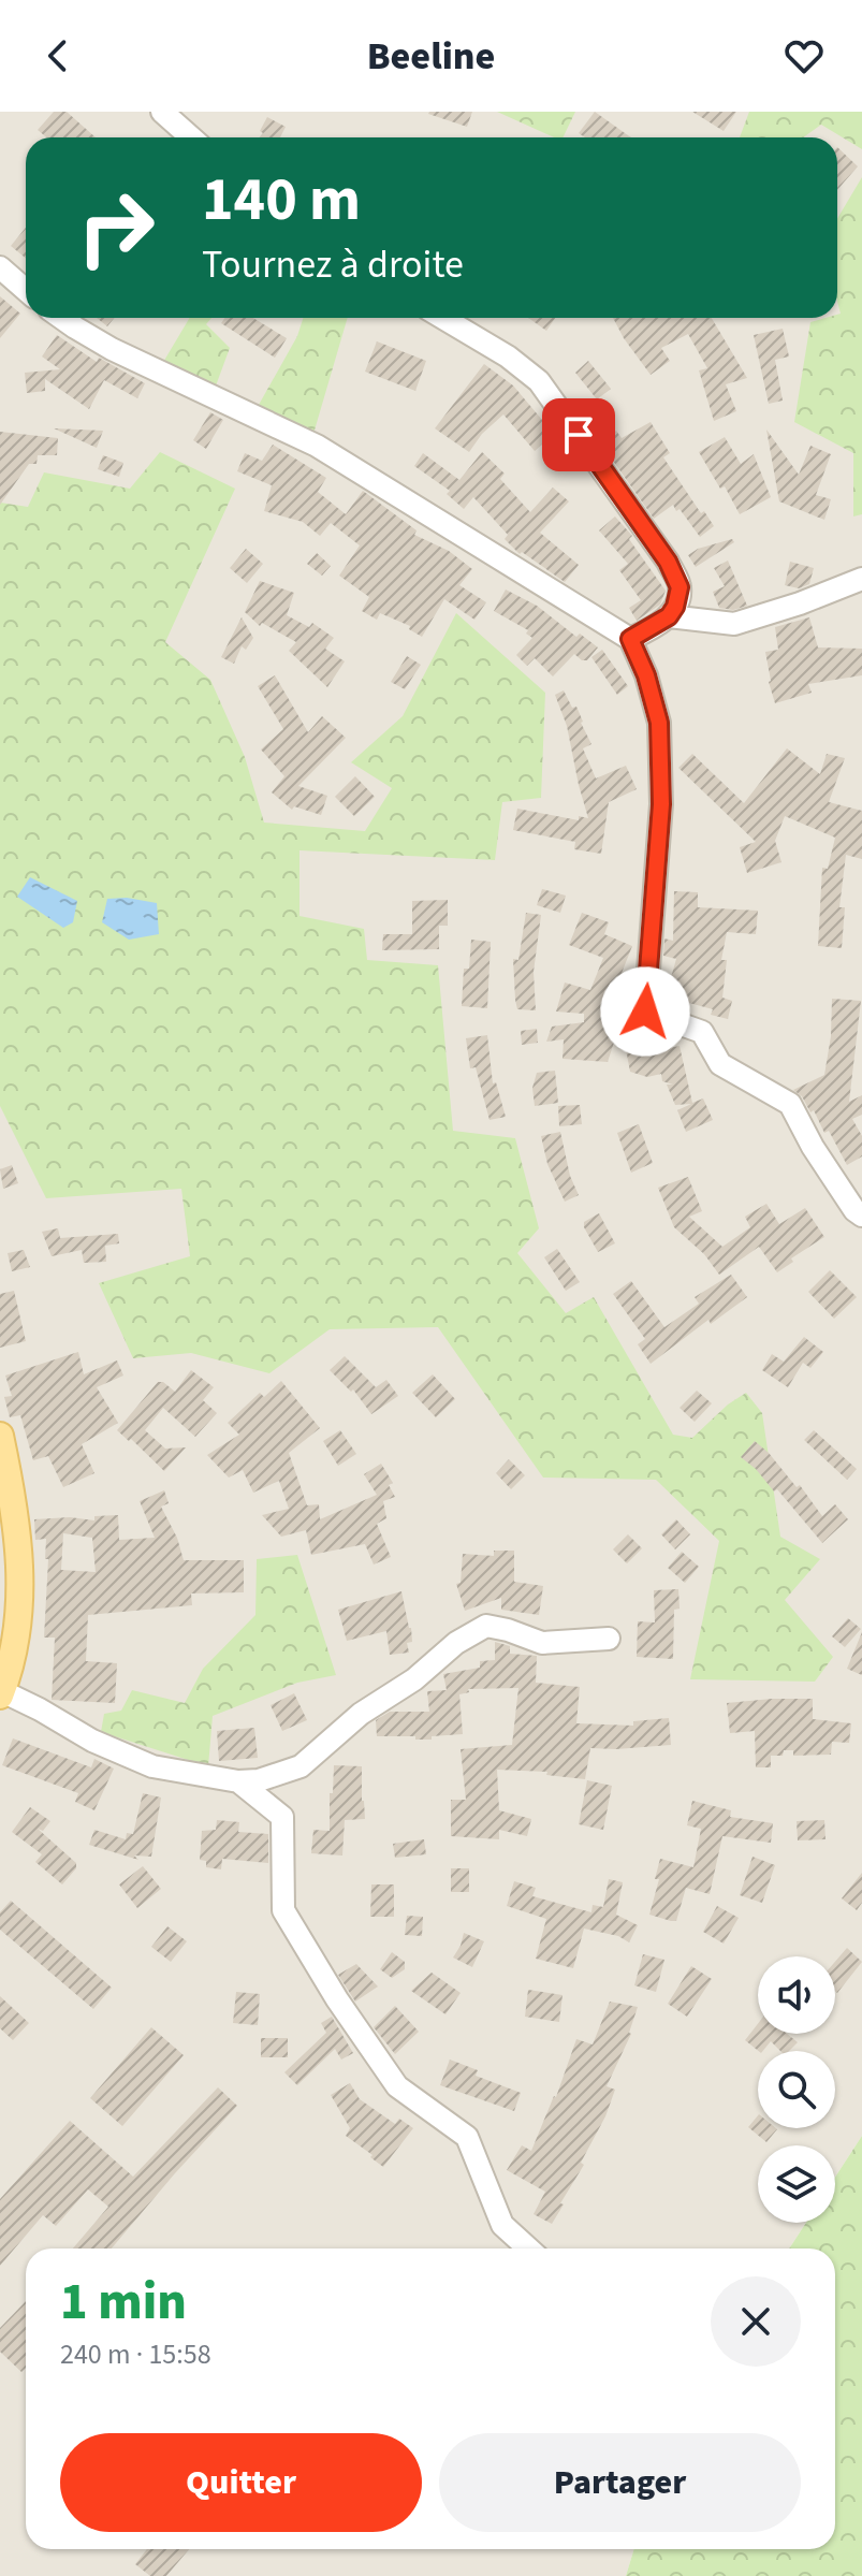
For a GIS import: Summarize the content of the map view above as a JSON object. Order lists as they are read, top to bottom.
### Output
{
  "page": {
    "header": "Beeline",
    "turn": ["140 m", "Tournez à droite"],
    "heading": ["1 min", "240 m · 15:58"],
    "buttons": ["Quitter", "Partager"]
  }
}
